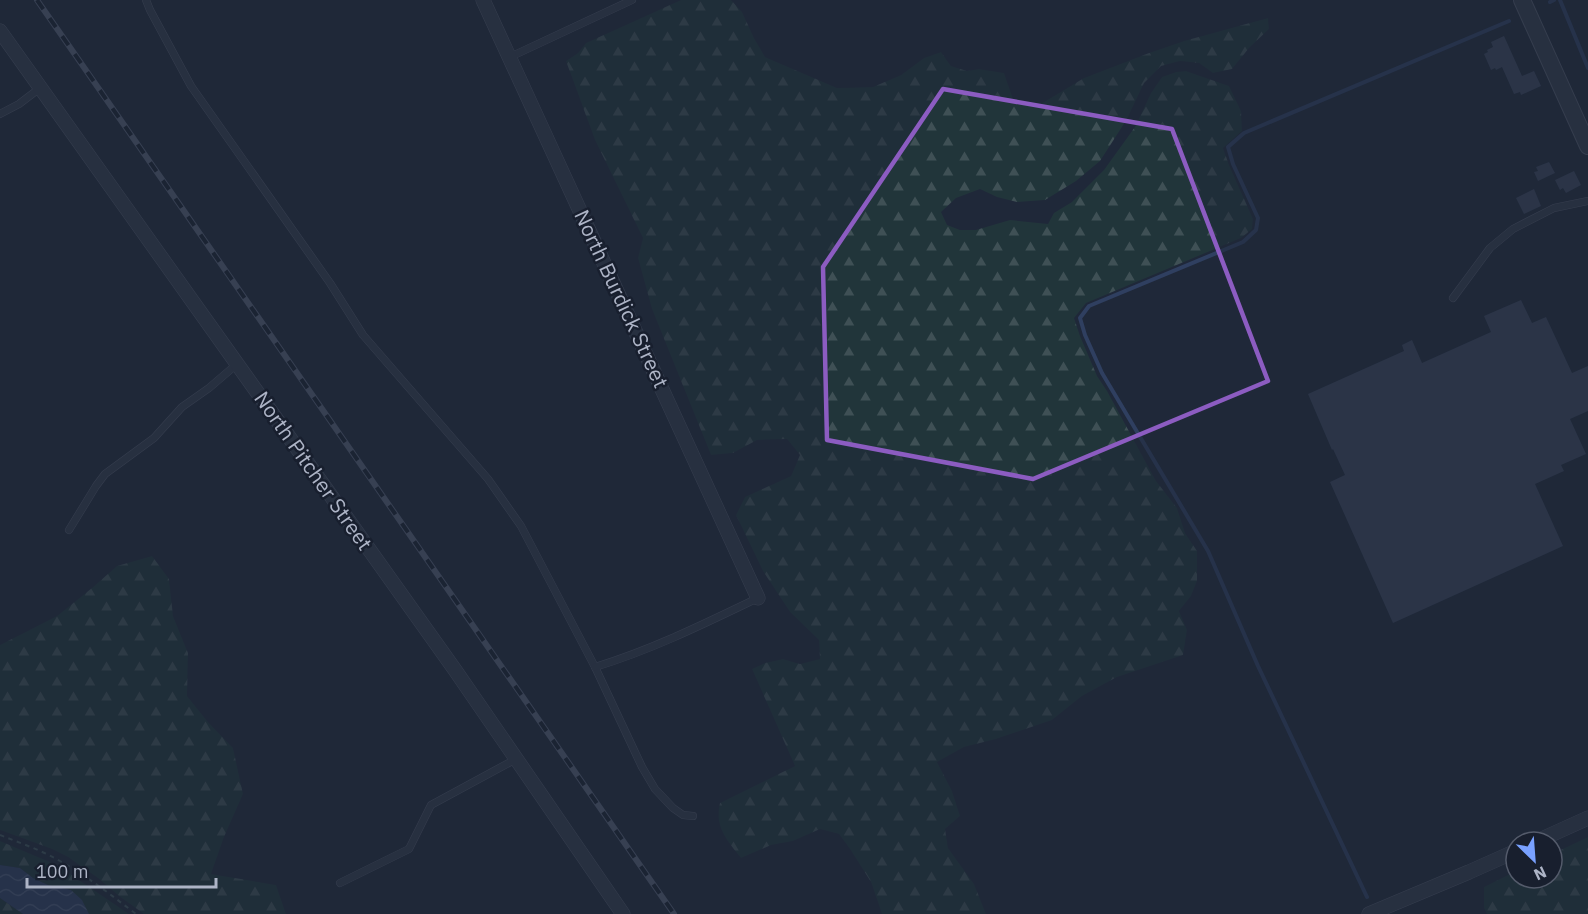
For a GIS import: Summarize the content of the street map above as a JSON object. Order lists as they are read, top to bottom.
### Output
{
  "streets": {
    "street": ["North Burdick Street", "North Pitcher Street"]
  },
  "scale_bar": "100 m",
  "north": "bottom right"
}
